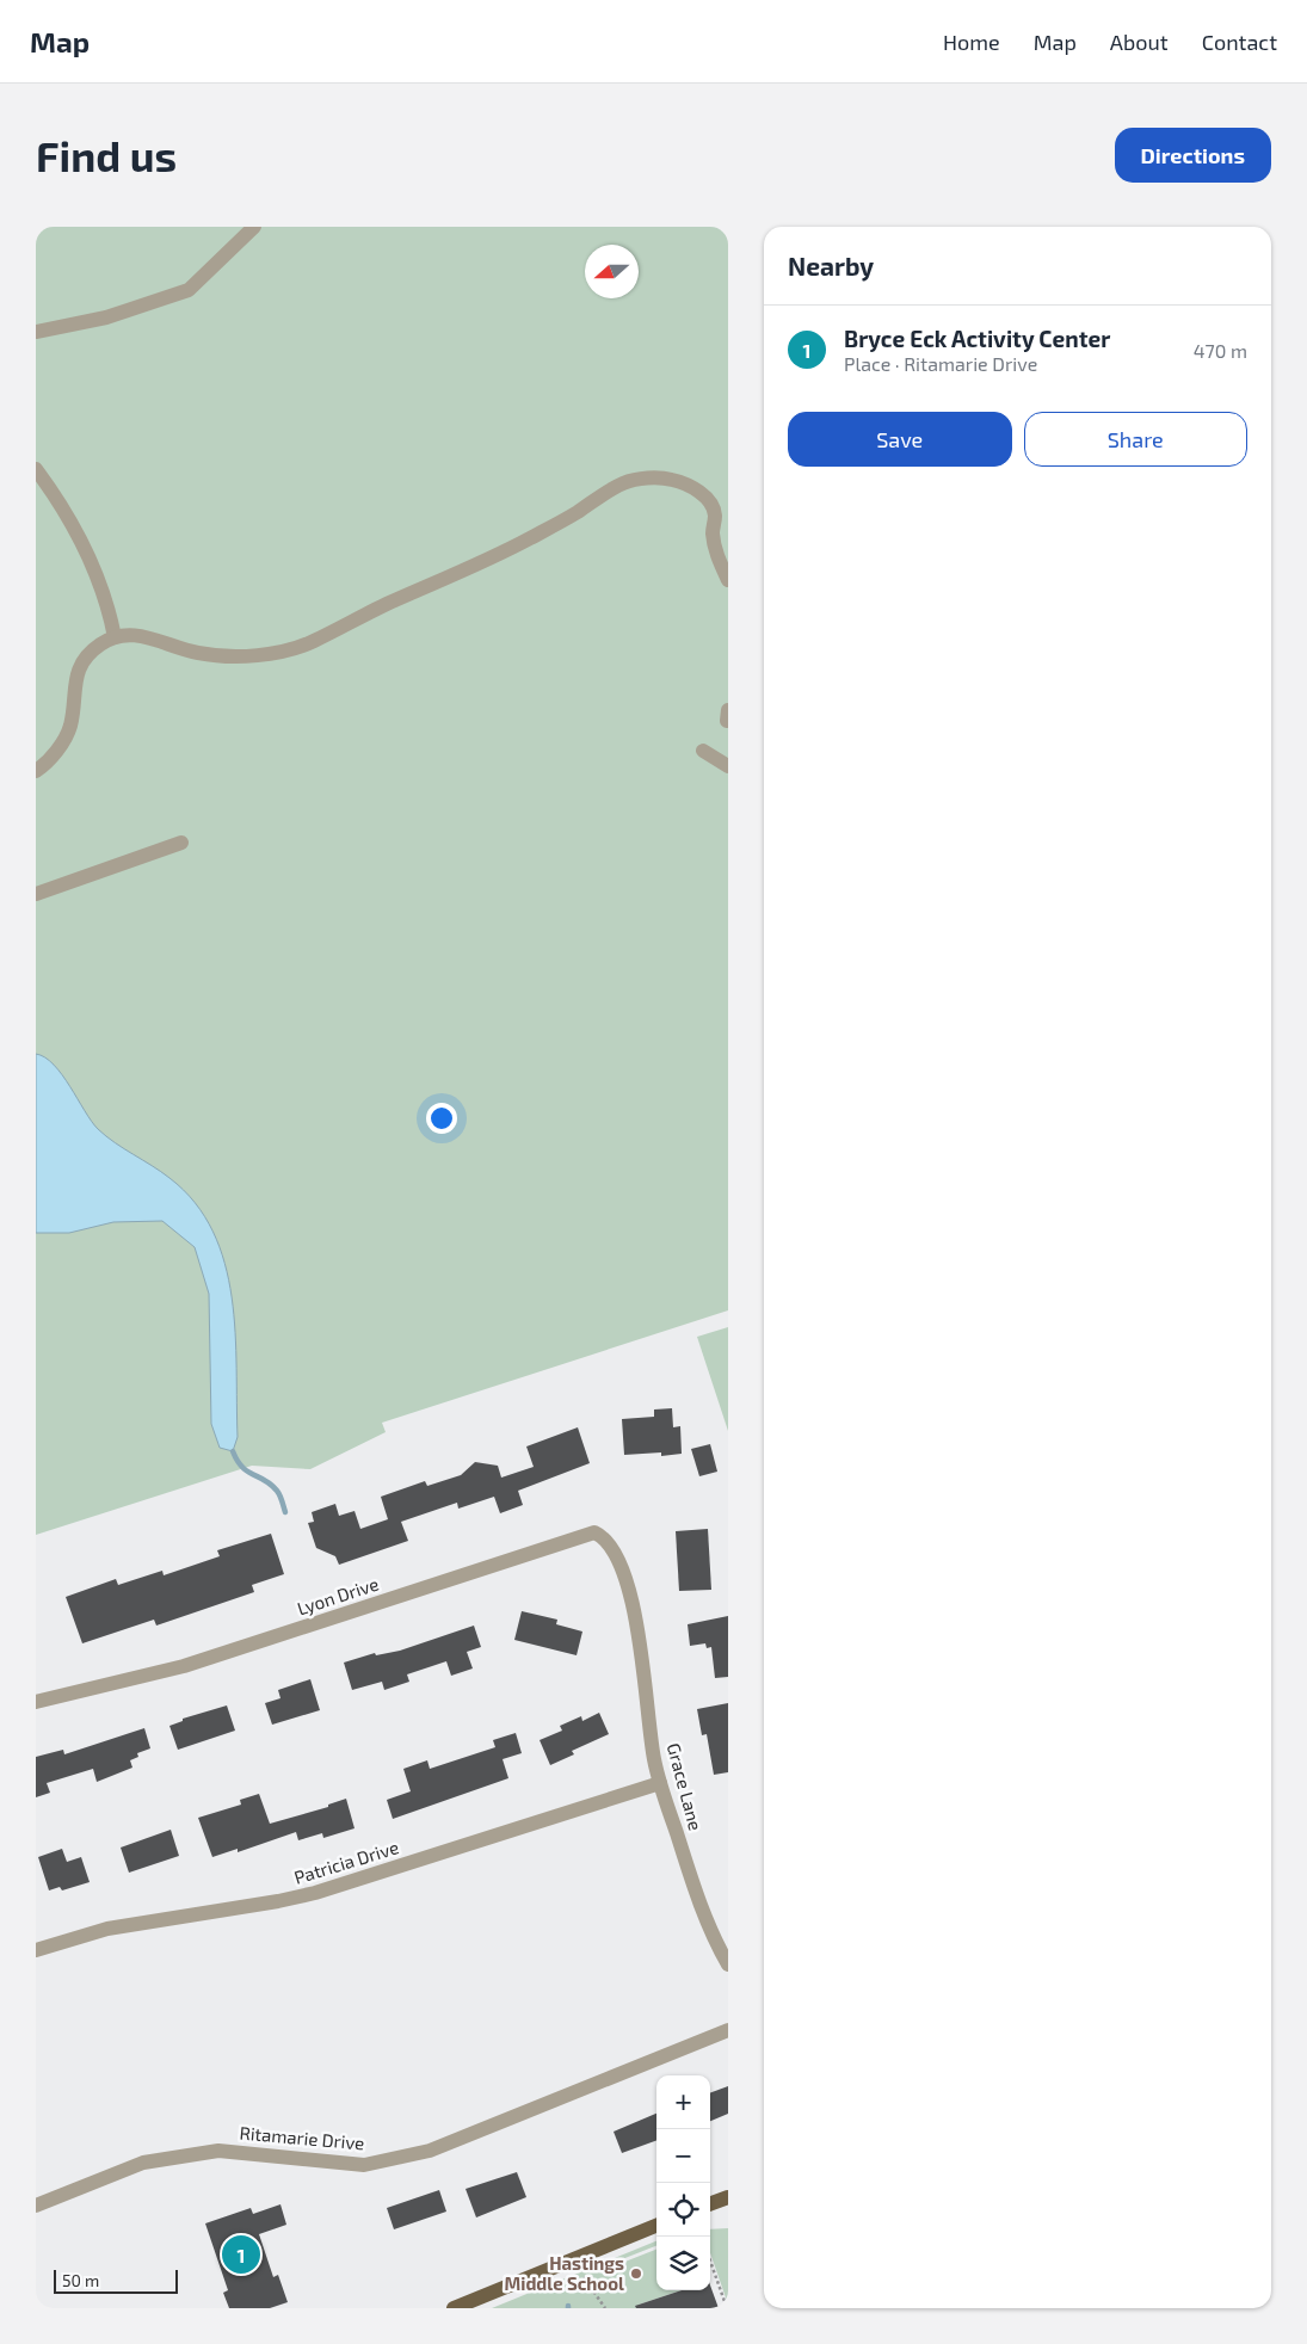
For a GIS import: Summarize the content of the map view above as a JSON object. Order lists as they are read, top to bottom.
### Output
{
  "streets": {
    "street": [
      "Lyon Drive",
      "Grace Lane",
      "Patricia Drive",
      "Ritamarie Drive"
    ]
  },
  "crossings": [
    ["Lyon Drive", "Grace Lane"],
    ["Grace Lane", "Patricia Drive"]
  ],
  "places": ["Hastings Middle School"],
  "scale_bar": "50 m",
  "north": "left",
  "page": {
    "header": "Map",
    "nav": [
      "Home",
      "Map",
      "About",
      "Contact"
    ],
    "buttons": [
      "Directions",
      ["Save", "Share"]
    ],
    "title": "Find us",
    "heading": "Nearby",
    "list": [
      {
        "mark": "1",
        "name": "Bryce Eck Activity Center",
        "note": "Place · Ritamarie Drive",
        "value": "470 m"
      }
    ],
    "map_buttons": ["+", "−"],
    "pins": "1",
    "scale": "50 m"
  }
}
